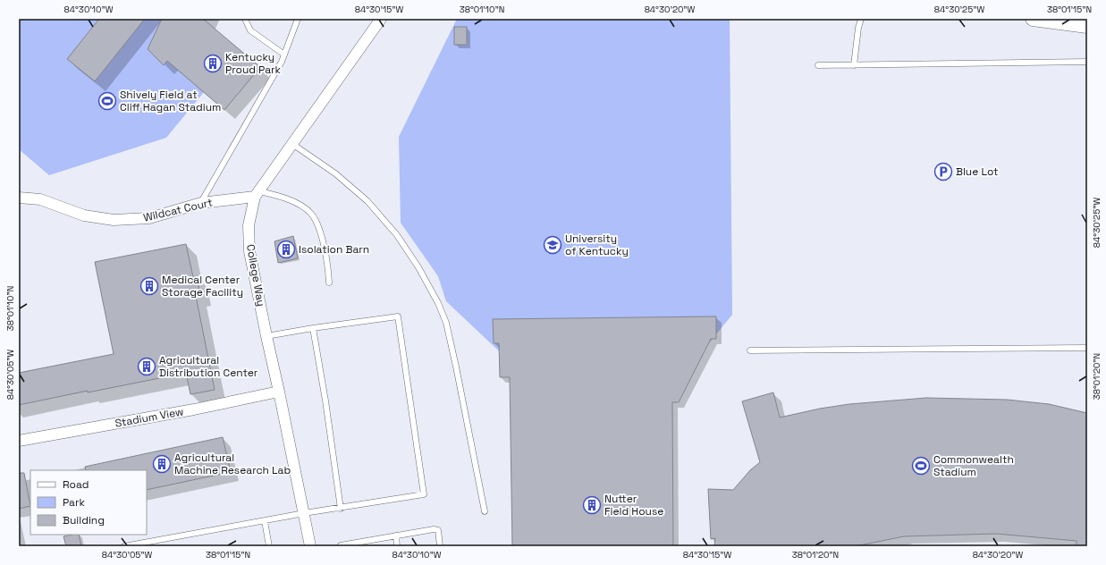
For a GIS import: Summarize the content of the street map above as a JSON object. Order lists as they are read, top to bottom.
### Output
{
  "streets": {
    "street": ["Wildcat Court", "College Way", "Stadium View"]
  },
  "crossings": [
    ["Wildcat Court", "College Way"],
    ["College Way", "Stadium View"]
  ],
  "places": {
    "building": [
      "Kentucky Proud Park",
      "Isolation Barn",
      "Medical Center Storage Facility",
      "Agricultural Distribution Center",
      "Agricultural Machine Research Lab",
      "Nutter Field House"
    ],
    "sports": ["Shively Field at Cliff Hagan Stadium", "Commonwealth Stadium"],
    "parking": ["Blue Lot"],
    "school or university": ["University of Kentucky"]
  },
  "legend": ["Road", "Park", "Building"],
  "coordinates": [
    "84°30'10\"W",
    "84°30'15\"W",
    "38°01'10\"N",
    "84°30'20\"W",
    "84°30'25\"W",
    "38°01'15\"N",
    "84°30'05\"W",
    "38°01'20\"N"
  ]
}
